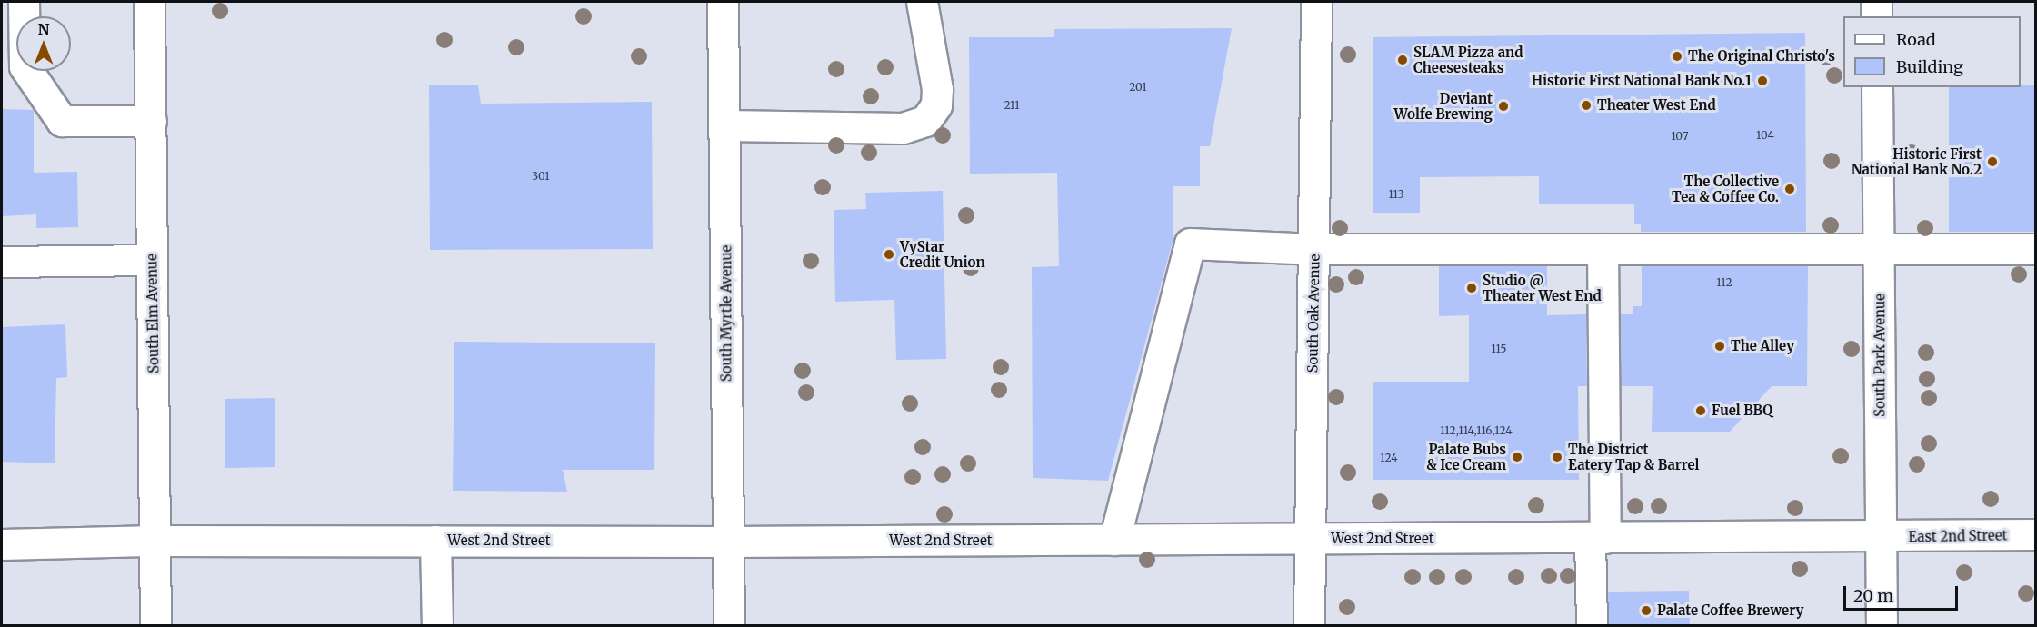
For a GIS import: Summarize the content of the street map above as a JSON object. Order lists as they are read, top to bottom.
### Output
{
  "streets": {
    "street": [
      "South Elm Avenue",
      "South Myrtle Avenue",
      "South Oak Avenue",
      "South Park Avenue",
      "East 2nd Street",
      "West 2nd Street"
    ]
  },
  "crossings": [
    ["South Elm Avenue", "West 2nd Street"],
    ["South Myrtle Avenue", "West 2nd Street"],
    ["South Oak Avenue", "West 2nd Street"],
    ["South Park Avenue", "East 2nd Street"],
    ["South Park Avenue", "West 2nd Street"],
    ["East 2nd Street", "West 2nd Street"]
  ],
  "places": [
    "The Original Christo's",
    "SLAM Pizza and Cheesesteaks",
    "Historic First National Bank No.1",
    "Theater West End",
    "Deviant Wolfe Brewing",
    "Historic First National Bank No.2",
    "The Collective Tea & Coffee Co.",
    "VyStar Credit Union",
    "Studio @ Theater West End",
    "The Alley",
    "Fuel BBQ",
    "Palate Bubs & Ice Cream",
    "The District Eatery Tap & Barrel",
    "Palate Coffee Brewery"
  ],
  "house_numbers": [
    "201",
    "211",
    "104",
    "107",
    "301",
    "113",
    "112",
    "115",
    "112,114,116,124",
    "124"
  ],
  "legend": ["Road", "Building"],
  "scale_bar": "20 m",
  "north": "top"
}
